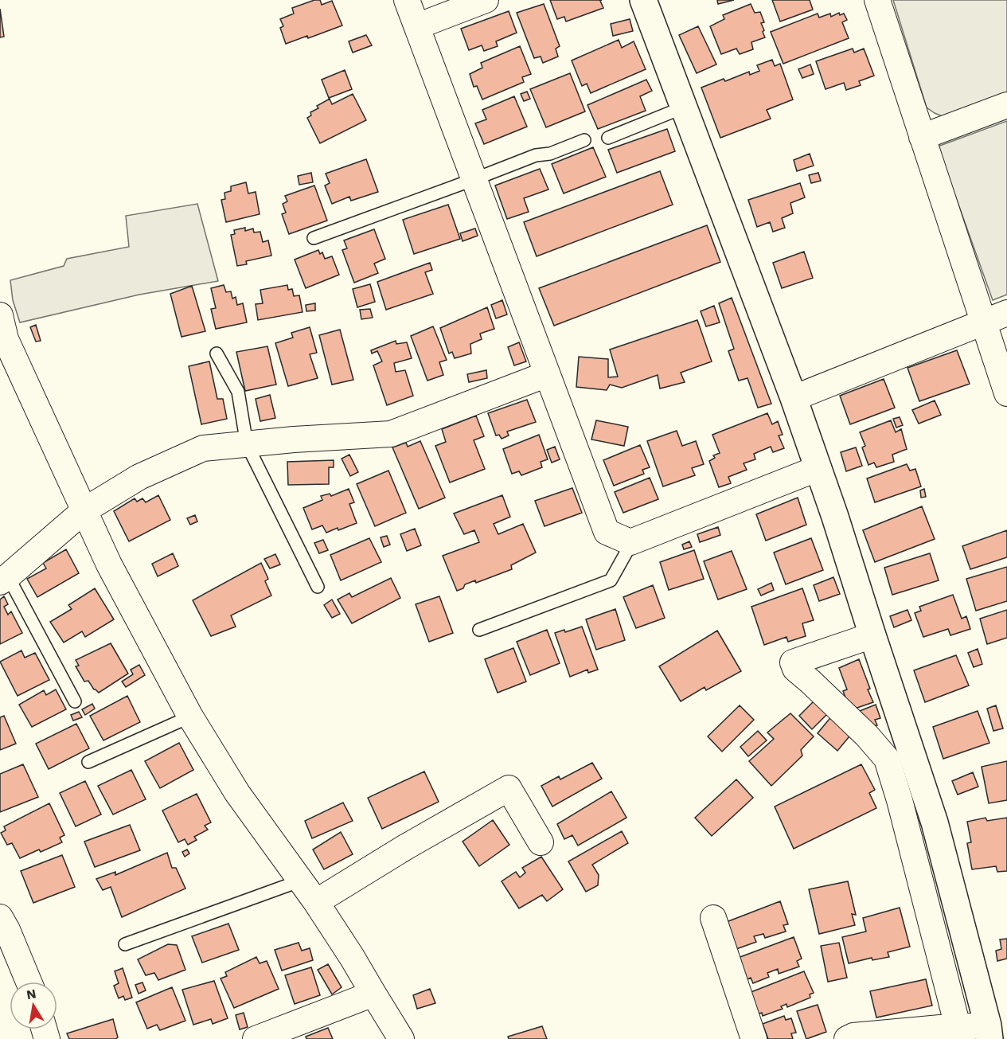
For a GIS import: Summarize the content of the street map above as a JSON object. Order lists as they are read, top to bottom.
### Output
{
  "north": "top"
}
